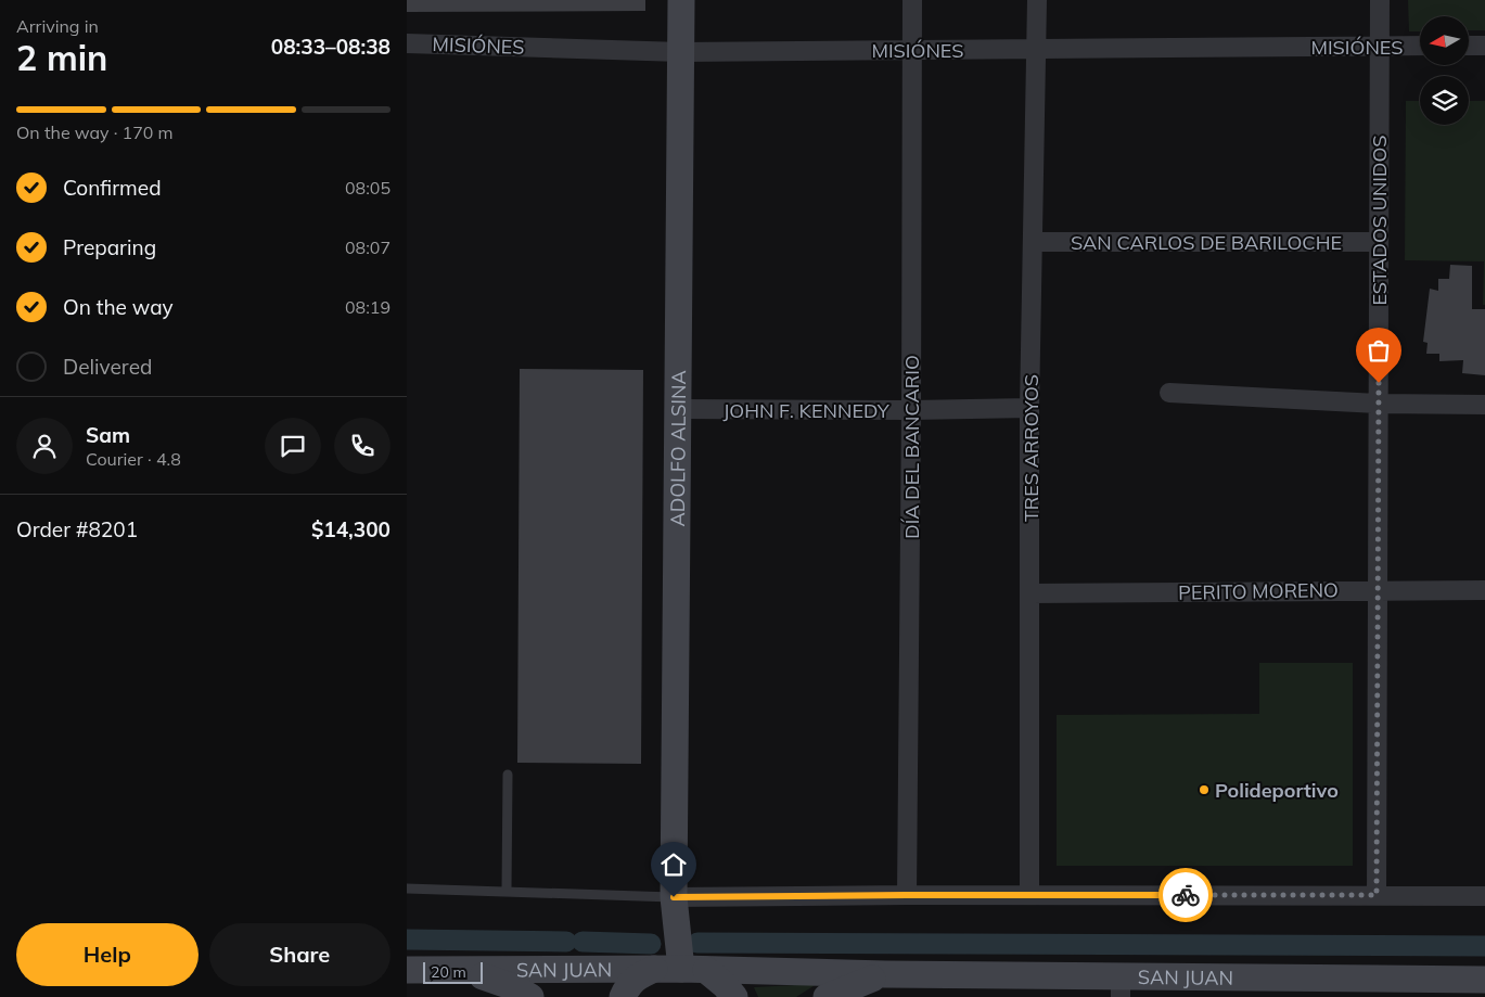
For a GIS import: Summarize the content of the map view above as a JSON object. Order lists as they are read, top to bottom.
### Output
{
  "streets": {
    "main road": ["ADOLFO ALSINA", "SAN JUAN"],
    "street": [
      "MISIÓNES",
      "ESTADOS UNIDOS",
      "SAN CARLOS DE BARILOCHE",
      "JOHN F. KENNEDY",
      "DÍA DEL BANCARIO",
      "TRES ARROYOS",
      "PERITO MORENO"
    ]
  },
  "crossings": [
    ["MISIÓNES", "ESTADOS UNIDOS"],
    ["MISIÓNES", "DÍA DEL BANCARIO"],
    ["MISIÓNES", "TRES ARROYOS"],
    ["MISIÓNES", "ADOLFO ALSINA"],
    ["ESTADOS UNIDOS", "SAN CARLOS DE BARILOCHE"],
    ["ESTADOS UNIDOS", "PERITO MORENO"],
    ["SAN CARLOS DE BARILOCHE", "TRES ARROYOS"],
    ["JOHN F. KENNEDY", "DÍA DEL BANCARIO"],
    ["JOHN F. KENNEDY", "TRES ARROYOS"],
    ["JOHN F. KENNEDY", "ADOLFO ALSINA"],
    ["TRES ARROYOS", "PERITO MORENO"],
    ["ADOLFO ALSINA", "SAN JUAN"]
  ],
  "places": ["Polideportivo"],
  "scale_bar": "20 m",
  "north": "left",
  "page": {
    "heading": ["2 min", "Arriving in", "08:33–08:38"],
    "panel": [
      "Sam",
      "Courier · 4.8",
      "Order #8201",
      "$14,300"
    ],
    "bar": "On the way · 170 m",
    "list": [
      ["Confirmed", "08:05"],
      ["Preparing", "08:07"],
      ["On the way", "08:19"],
      "Delivered"
    ],
    "buttons": ["Help", "Share"],
    "scale": "20 m"
  }
}
